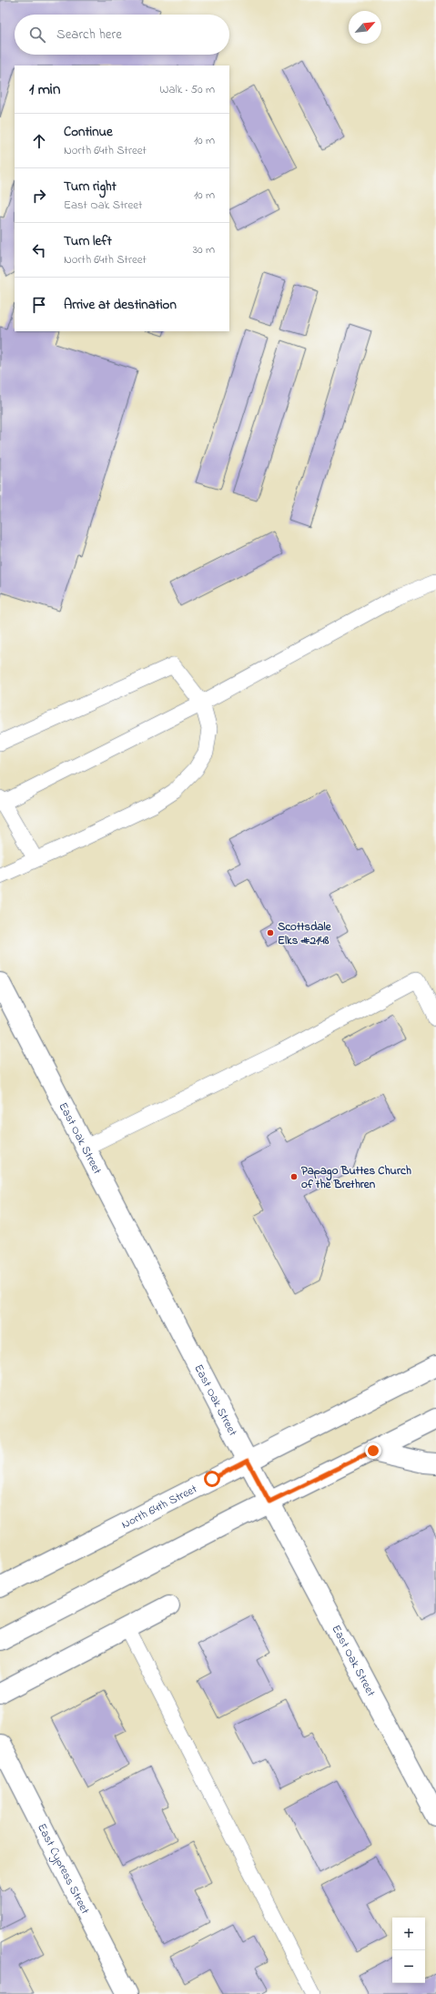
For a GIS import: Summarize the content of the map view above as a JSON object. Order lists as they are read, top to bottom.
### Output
{
  "streets": {
    "street": ["East Oak Street", "North 64th Street", "East Cypress Street"]
  },
  "crossings": [
    ["East Oak Street", "North 64th Street"]
  ],
  "places": ["Scottsdale Elks #2148", "Papago Buttes Church of the Brethren"],
  "north": "top right",
  "page": {
    "search": "Search here",
    "heading": ["1 min", "Walk · 50 m"],
    "list": [
      ["Continue", "North 64th Street", "10 m"],
      ["Turn right", "East Oak Street", "10 m"],
      ["Turn left", "North 64th Street", "30 m"],
      "Arrive at destination"
    ],
    "map_buttons": ["+", "−"]
  }
}
